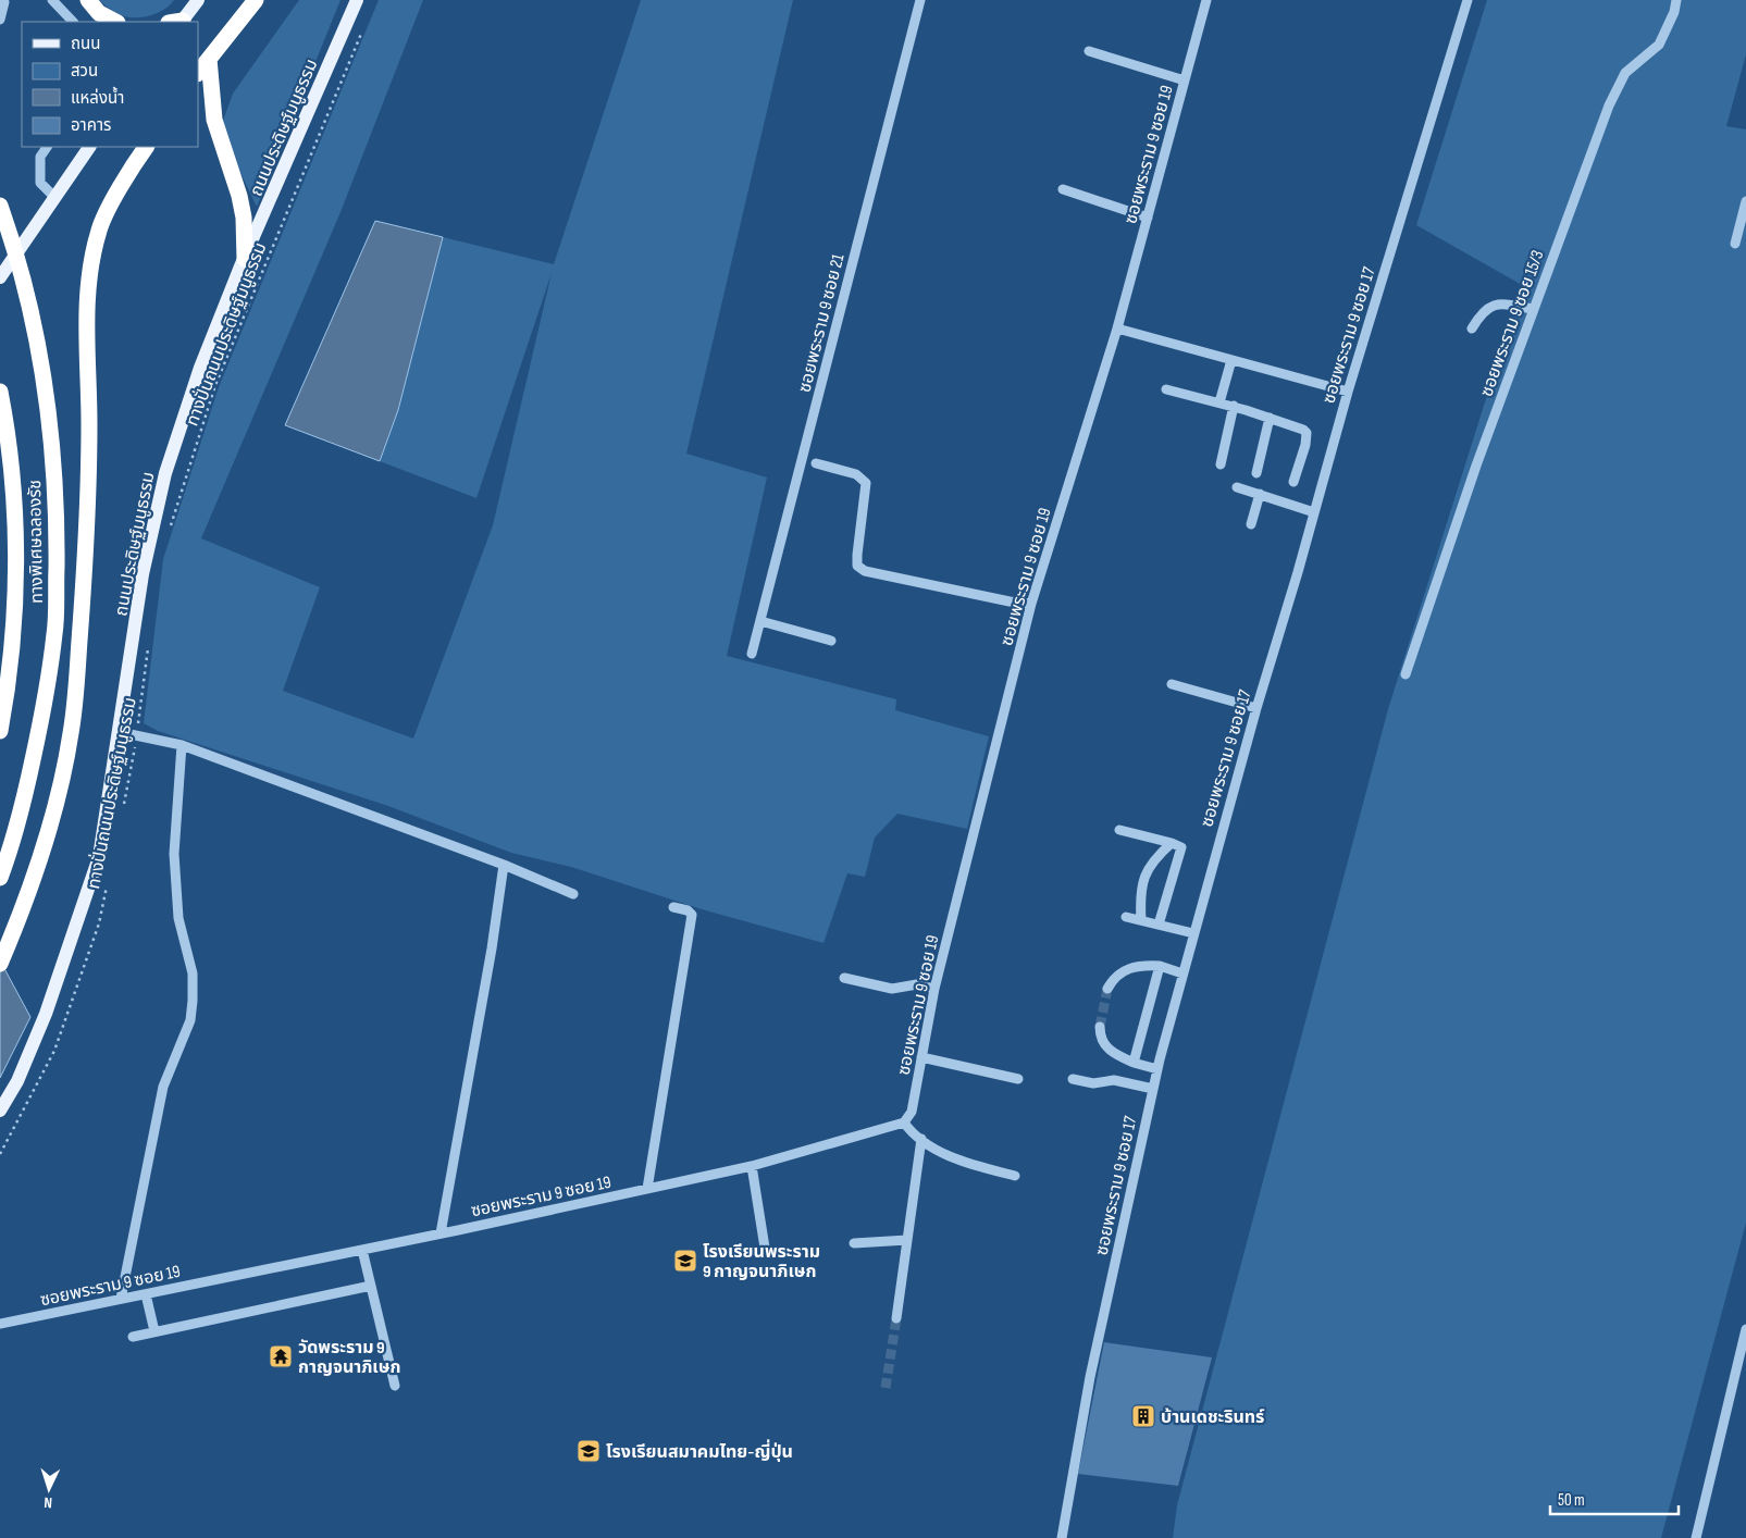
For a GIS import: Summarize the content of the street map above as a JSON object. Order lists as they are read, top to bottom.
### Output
{
  "streets": {
    "highway": ["ทางพิเศษฉลองรัช"],
    "main road": ["ถนนประดิษฐ์มนูธรรม"],
    "street": [
      "ซอยพระราม 9 ซอย 19",
      "ซอยพระราม 9 ซอย 21",
      "ซอยพระราม 9 ซอย 15/3",
      "ซอยพระราม 9 ซอย 17"
    ],
    "path": ["ทางปั่นถนนประดิษฐ์มนูธรรม"]
  },
  "places": {
    "school or university": ["โรงเรียนพระราม 9 กาญจนาภิเษก", "โรงเรียนสมาคมไทย-ญี่ปุ่น"],
    "temple": ["วัดพระราม 9 กาญจนาภิเษก"],
    "building": ["บ้านเดชะรินทร์"]
  },
  "legend": [
    "ถนน",
    "สวน",
    "แหล่งน้ำ",
    "อาคาร"
  ],
  "scale_bar": "50 m",
  "north": "bottom"
}
